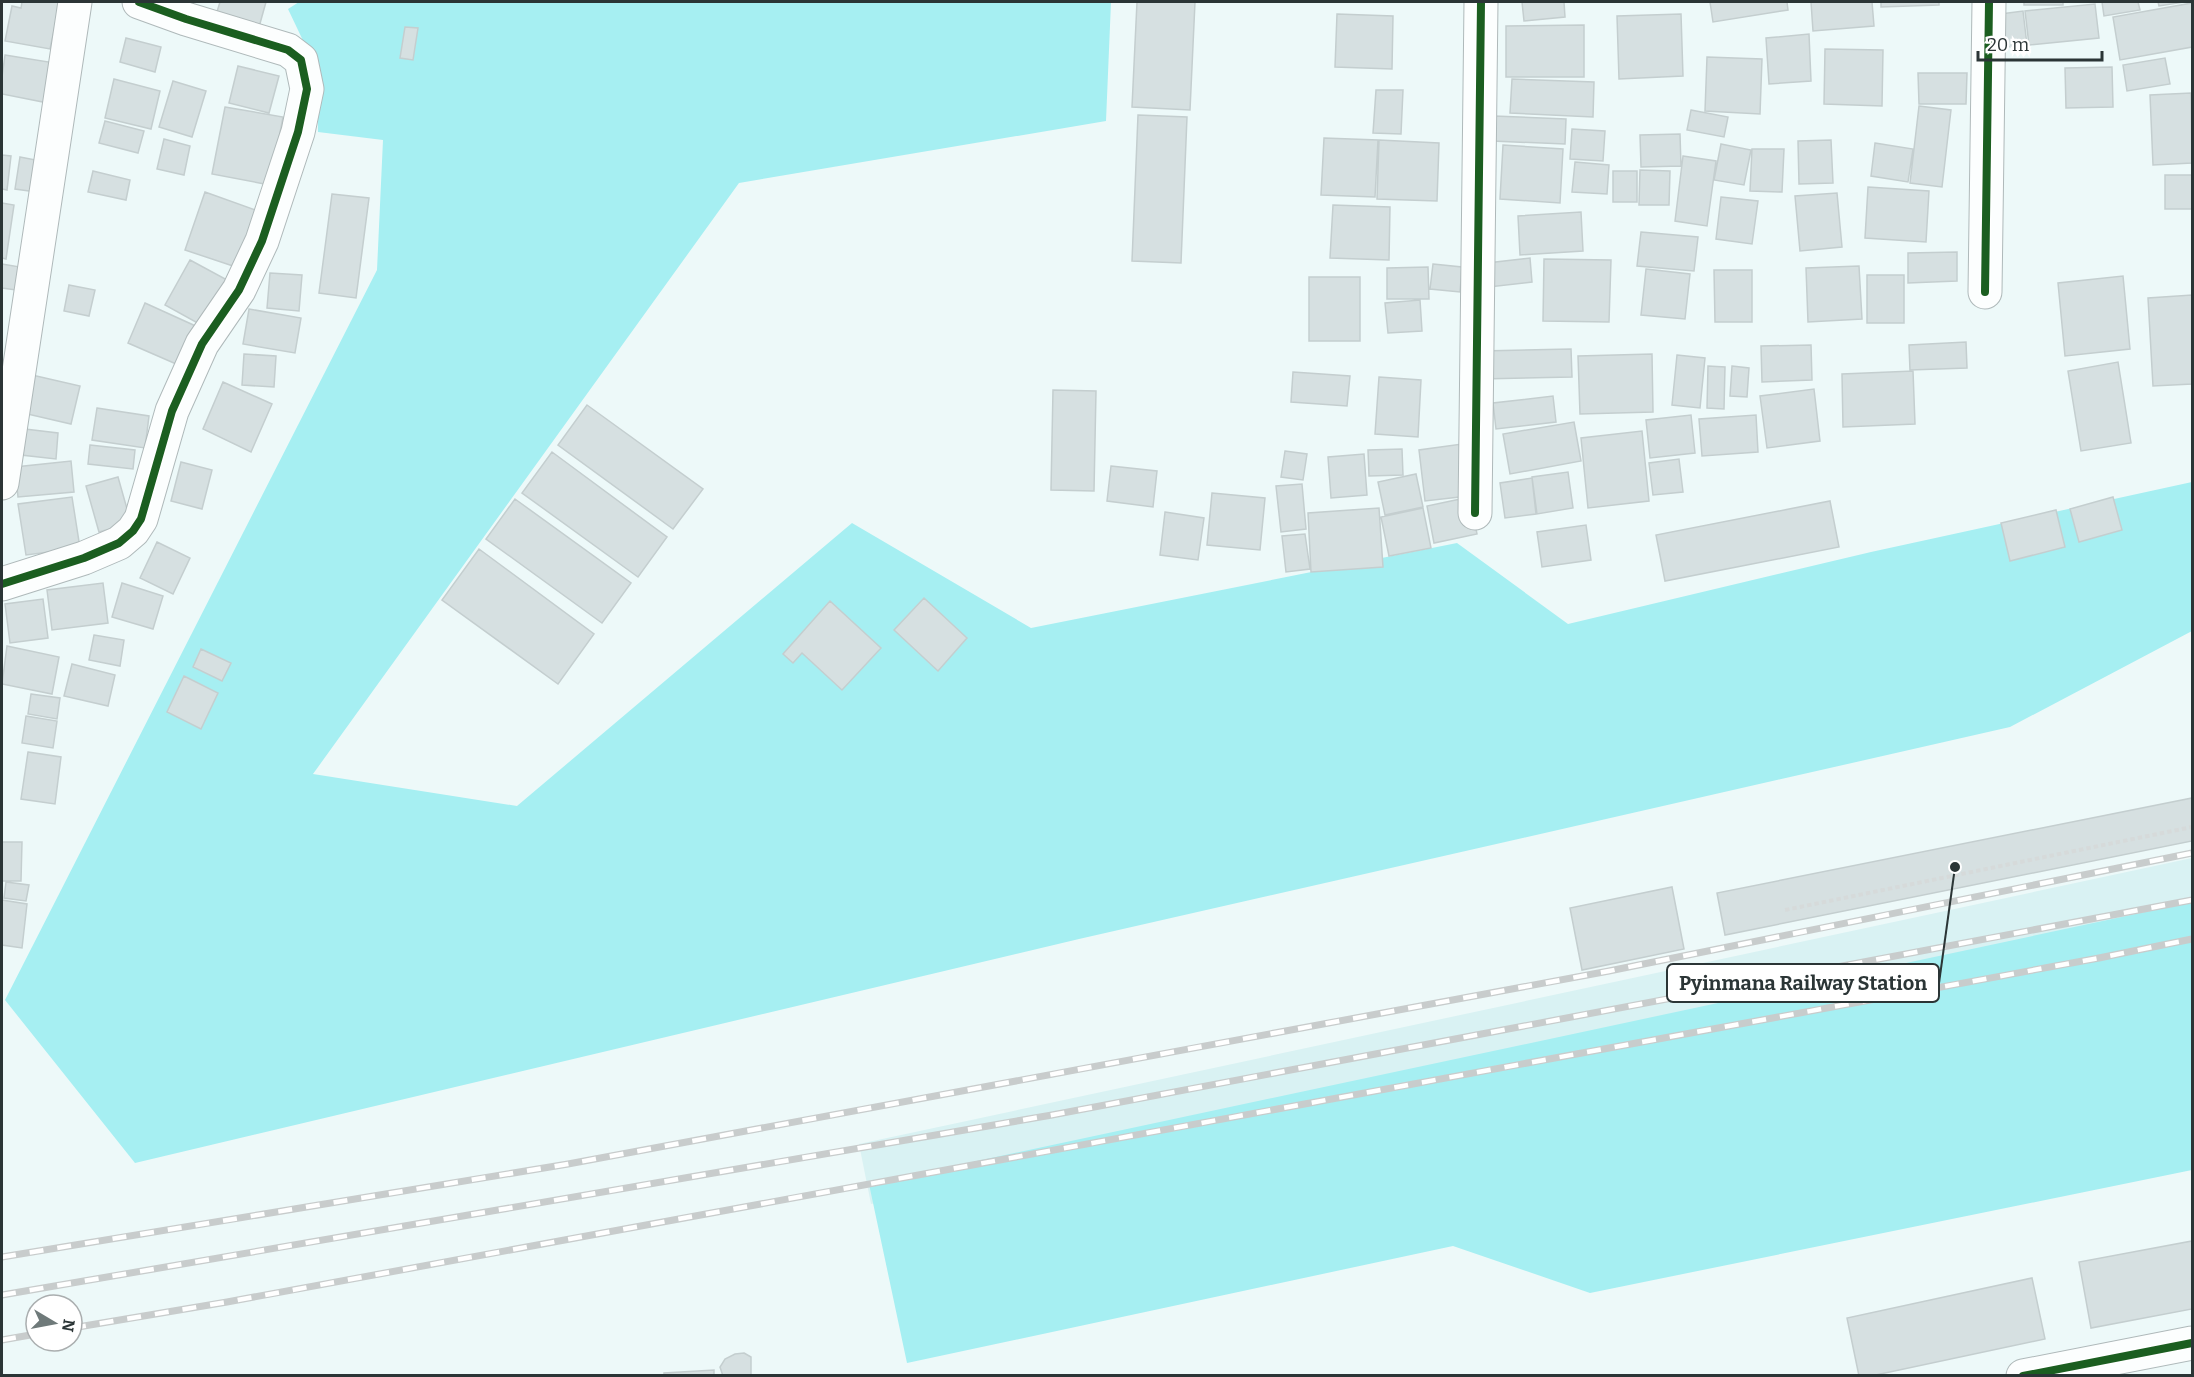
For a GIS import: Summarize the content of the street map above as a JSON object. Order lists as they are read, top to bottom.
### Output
{
  "places": ["Pyinmana Railway Station"],
  "scale_bar": "20 m",
  "north": "right"
}
